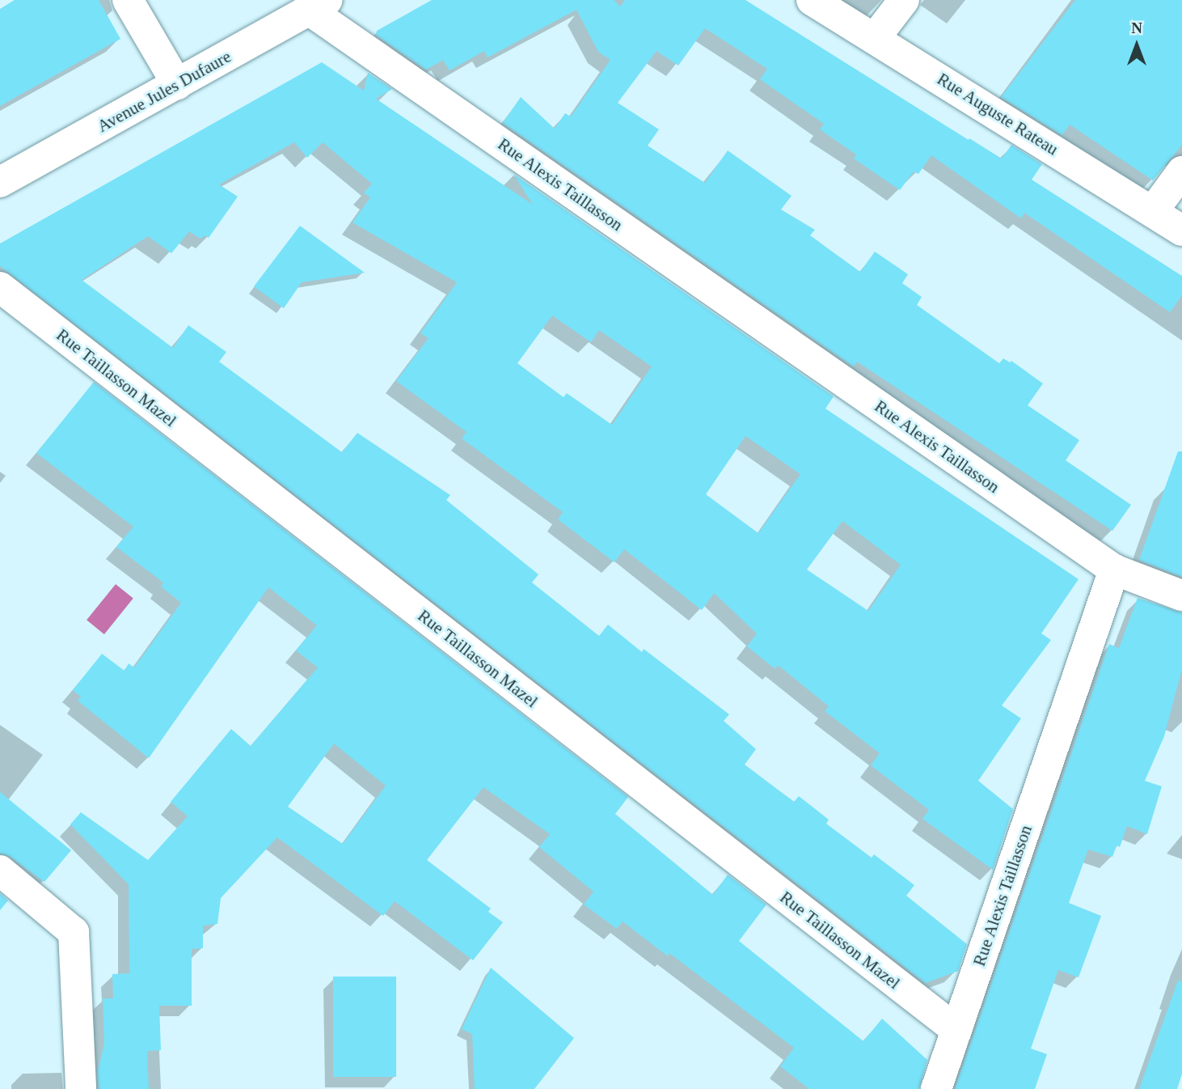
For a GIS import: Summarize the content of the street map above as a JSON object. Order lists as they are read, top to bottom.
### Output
{
  "streets": {
    "street": [
      "Avenue Jules Dufaure",
      "Rue Auguste Rateau",
      "Rue Alexis Taillasson",
      "Rue Taillasson Mazel"
    ]
  },
  "crossings": [
    ["Avenue Jules Dufaure", "Rue Alexis Taillasson"],
    ["Rue Alexis Taillasson", "Rue Taillasson Mazel"]
  ],
  "north": "top"
}
